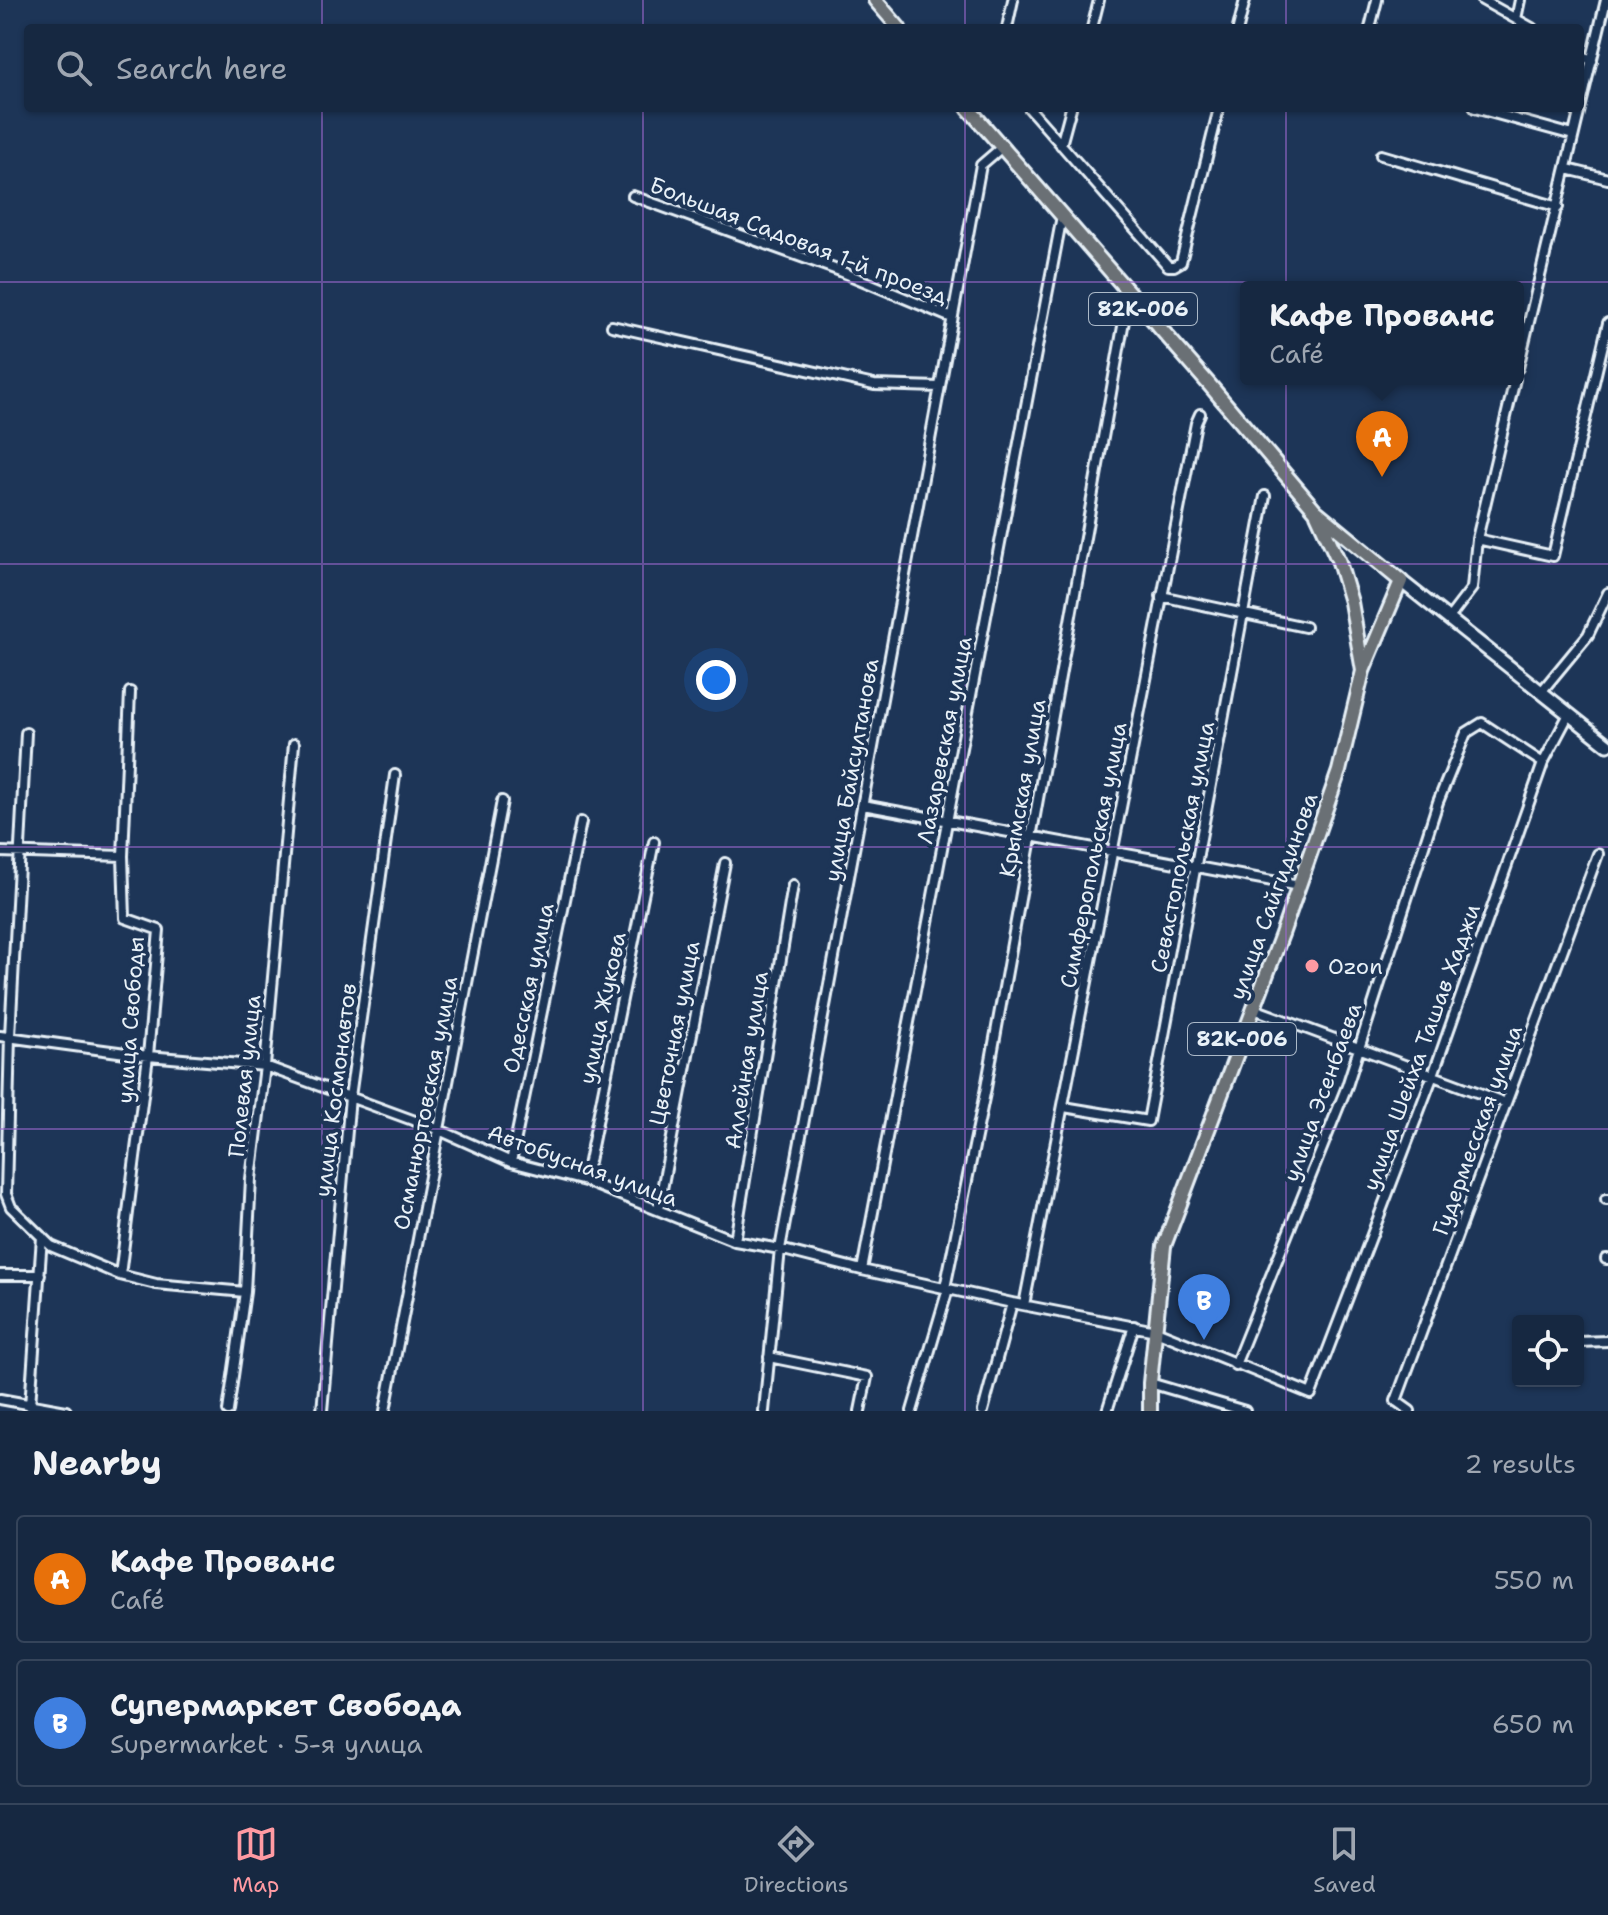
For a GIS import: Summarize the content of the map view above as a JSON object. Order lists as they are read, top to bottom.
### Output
{
  "streets": {
    "main road": ["82К-006", "улица Сайгидинова"],
    "street": [
      "Большая Садовая 1-й проезд",
      "Лазаревская улица",
      "улица Байсултанова",
      "Крымская улица",
      "Севастопольская улица",
      "Симферопольская улица",
      "Одесская улица",
      "улица Жукова",
      "улица Свободы",
      "Цветочная улица",
      "улица Шейха Ташав Хаджи",
      "Аллейная улица",
      "Полевая улица",
      "улица Космонавтов",
      "улица Эсенбаева",
      "Османюртовская улица",
      "Гудермесская улица",
      "Автобусная улица"
    ]
  },
  "crossings": [
    ["Большая Садовая 1-й проезд", "улица Байсултанова"],
    ["82К-006", "Лазаревская улица"],
    ["82К-006", "улица Байсултанова"],
    ["82К-006", "Крымская улица"],
    ["82К-006", "улица Сайгидинова"],
    ["Лазаревская улица", "Автобусная улица"],
    ["улица Байсултанова", "Автобусная улица"],
    ["Крымская улица", "Автобусная улица"],
    ["Севастопольская улица", "Симферопольская улица"],
    ["Симферопольская улица", "Автобусная улица"],
    ["улица Сайгидинова", "Автобусная улица"],
    ["Одесская улица", "Автобусная улица"],
    ["улица Жукова", "Автобусная улица"],
    ["улица Свободы", "Автобусная улица"],
    ["Цветочная улица", "Автобусная улица"],
    ["улица Шейха Ташав Хаджи", "улица Эсенбаева"],
    ["улица Шейха Ташав Хаджи", "Автобусная улица"],
    ["Аллейная улица", "Автобусная улица"],
    ["Полевая улица", "Автобусная улица"],
    ["улица Космонавтов", "Автобусная улица"],
    ["улица Эсенбаева", "Автобусная улица"],
    ["Османюртовская улица", "Автобусная улица"]
  ],
  "places": ["Ozon"],
  "page": {
    "search": "Search here",
    "popup": ["Кафе Прованс", "Café"],
    "pins": ["A", "B"],
    "heading": ["Nearby", "2 results"],
    "list": [
      {
        "mark": "A",
        "name": "Кафе Прованс",
        "note": "Café",
        "value": "550 m"
      },
      {
        "mark": "B",
        "name": "Супермаркет Свобода",
        "note": "Supermarket · 5-я улица",
        "value": "650 m"
      }
    ],
    "nav": ["Map", "Directions", "Saved"]
  }
}
